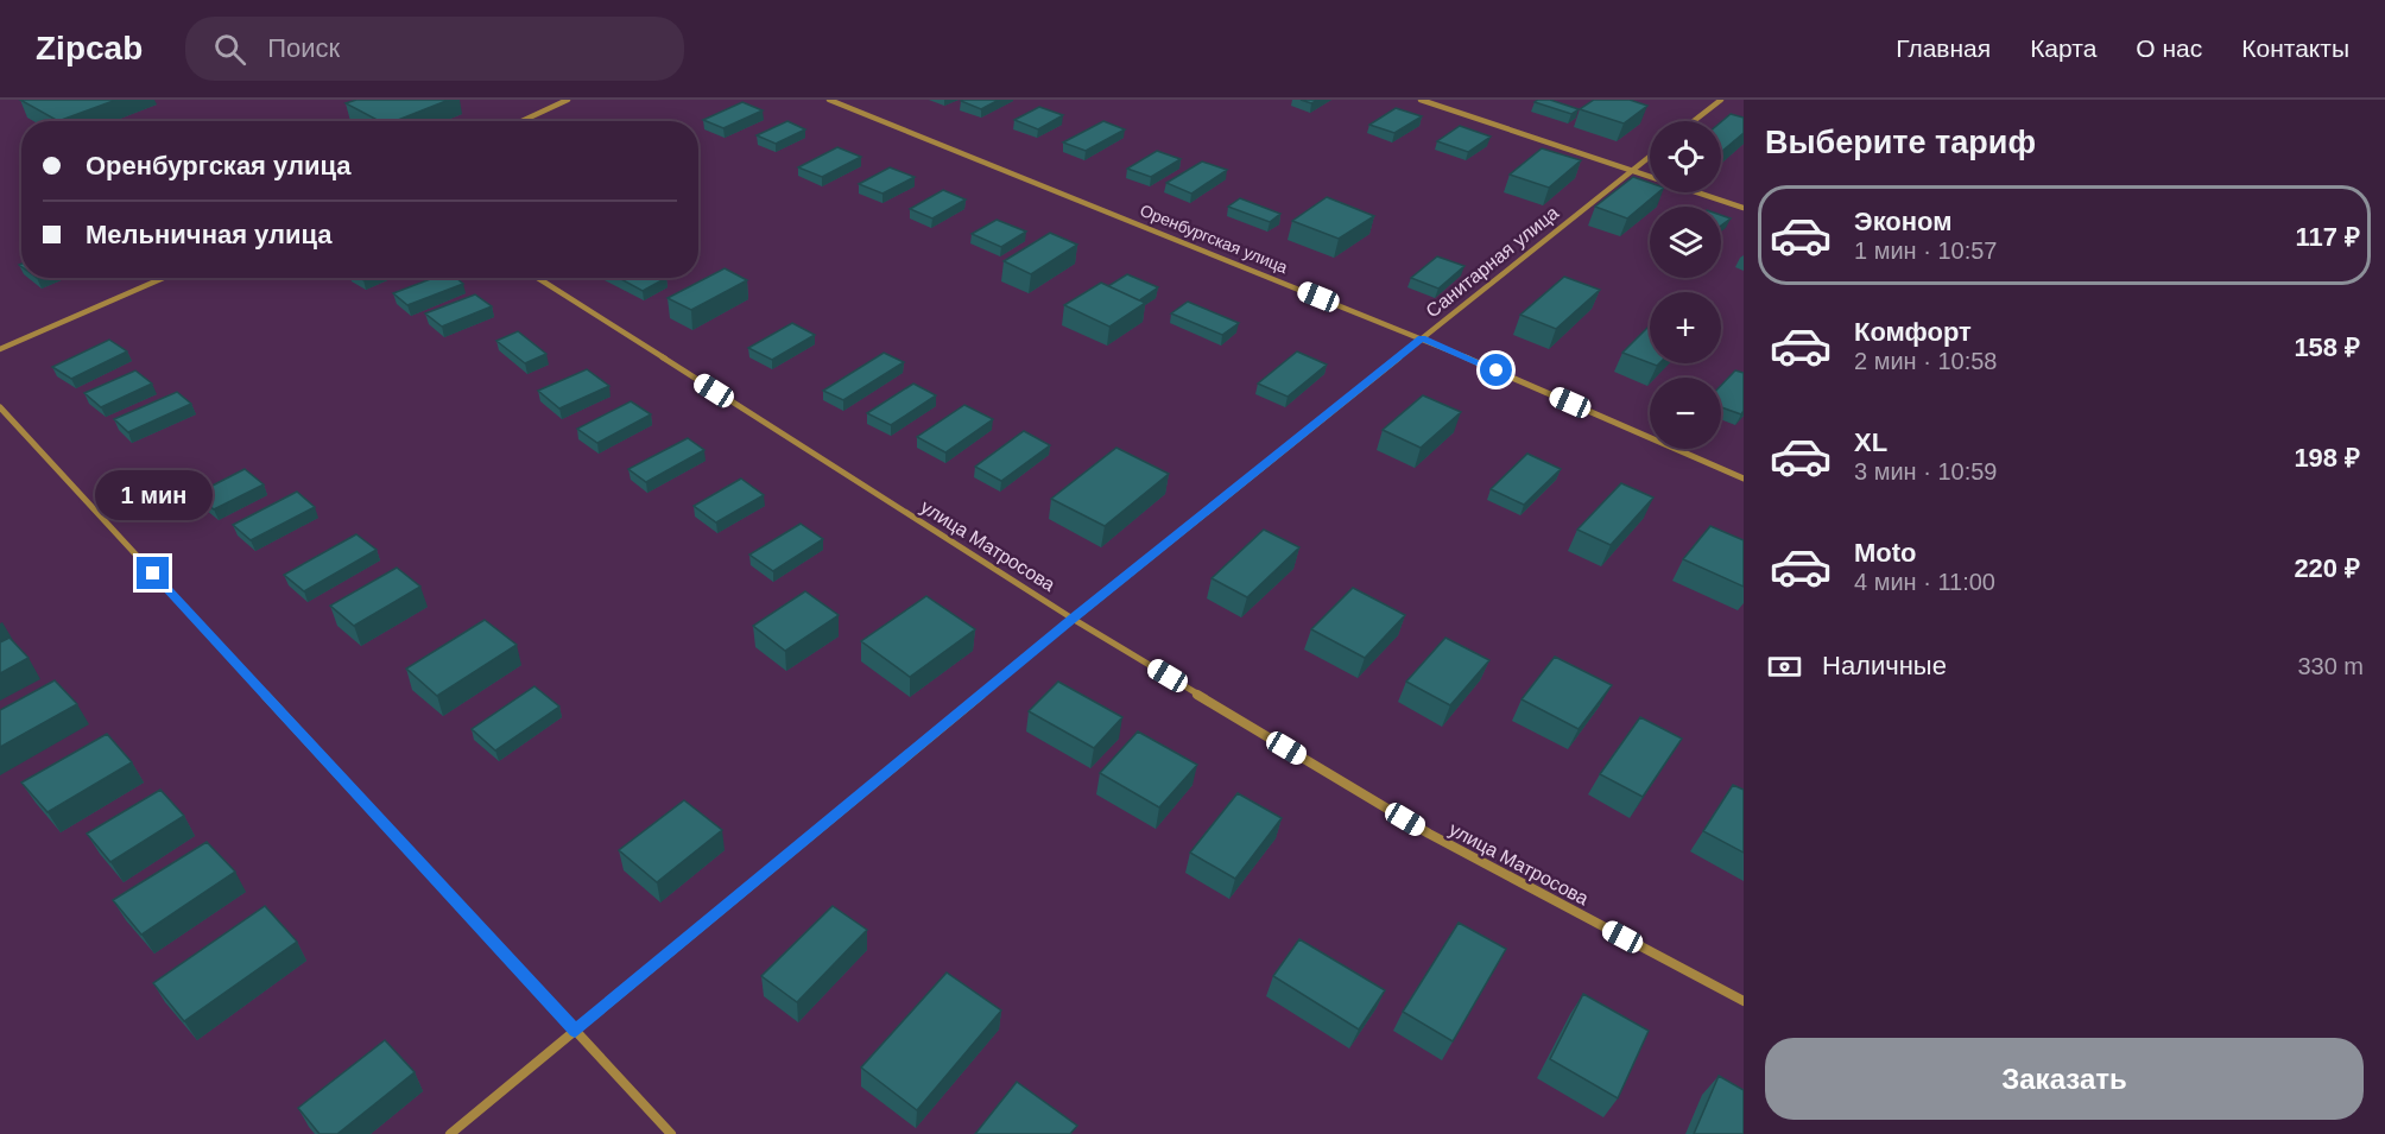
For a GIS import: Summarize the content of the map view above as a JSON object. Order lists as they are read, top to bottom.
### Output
{
  "streets": {
    "street": ["Оренбургская улица", "Санитарная улица", "улица Матросова"]
  },
  "crossings": [
    ["Оренбургская улица", "Санитарная улица"],
    ["Санитарная улица", "улица Матросова"]
  ],
  "page": {
    "header": "Zipcab",
    "search": "Поиск",
    "nav": [
      "Главная",
      "Карта",
      "О нас",
      "Контакты"
    ],
    "heading": "Выберите тариф",
    "map_buttons": ["+", "−"],
    "banner": ["Оренбургская улица", "Мельничная улица"],
    "list": [
      {
        "name": "Эконом",
        "note": "1 мин · 10:57",
        "value": "117 ₽"
      },
      {
        "name": "Комфорт",
        "note": "2 мин · 10:58",
        "value": "158 ₽"
      },
      {
        "name": "XL",
        "note": "3 мин · 10:59",
        "value": "198 ₽"
      },
      {
        "name": "Moto",
        "note": "4 мин · 11:00",
        "value": "220 ₽"
      }
    ],
    "bubble": "1 мин",
    "pay": ["Наличные", "330 m"],
    "buttons": "Заказать"
  }
}
